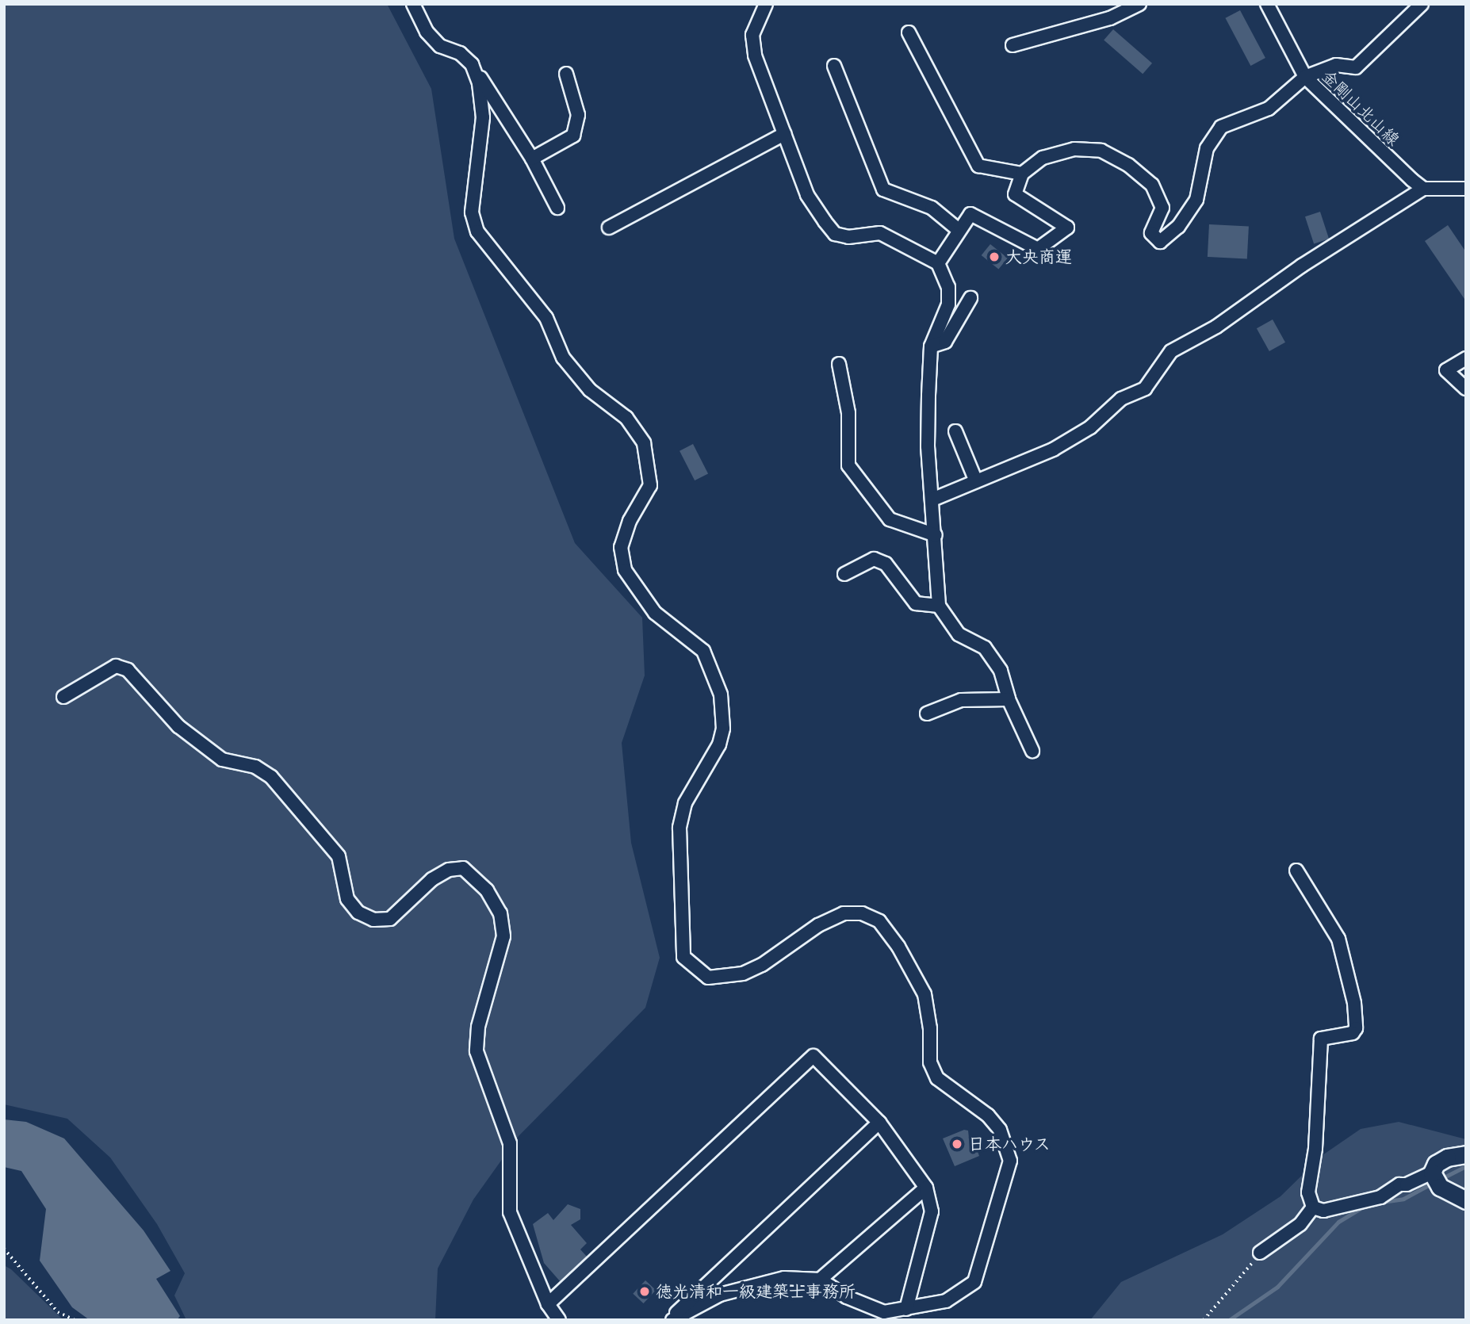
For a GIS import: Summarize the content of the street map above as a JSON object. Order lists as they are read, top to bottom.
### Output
{
  "streets": {
    "street": ["金剛山北山線"]
  },
  "places": ["大央商運", "日本ハウス", "徳光清和一級建築士事務所"]
}
